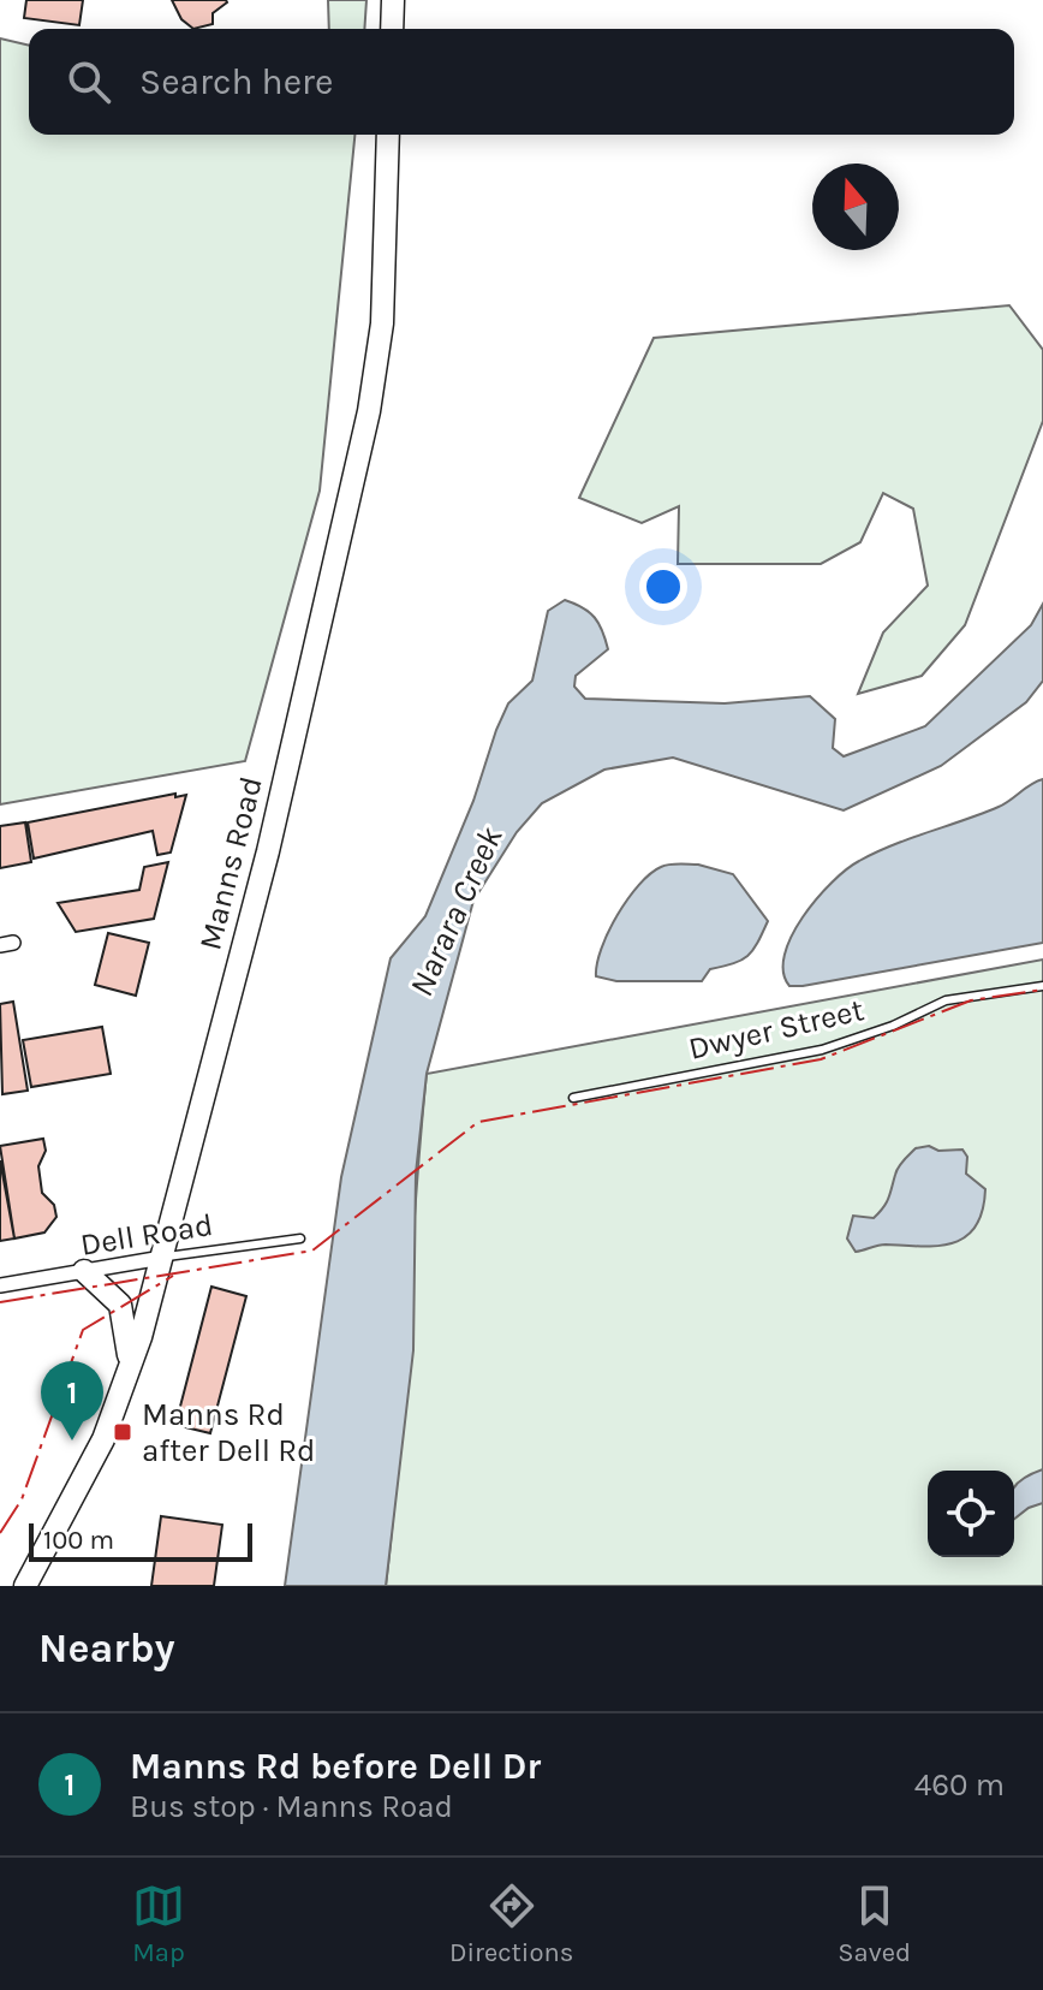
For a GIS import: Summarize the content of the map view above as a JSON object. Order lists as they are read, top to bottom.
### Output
{
  "streets": {
    "main road": ["Manns Road"],
    "street": ["Dell Road"],
    "lane": ["Dwyer Street"]
  },
  "crossings": [
    ["Manns Road", "Dell Road"]
  ],
  "water": ["Narara Creek"],
  "places": {
    "transit": ["Manns Rd after Dell Rd"]
  },
  "scale_bar": "100 m",
  "north": "top",
  "page": {
    "search": "Search here",
    "pins": "1",
    "scale": "100 m",
    "heading": "Nearby",
    "list": [
      {
        "mark": "1",
        "name": "Manns Rd before Dell Dr",
        "note": "Bus stop · Manns Road",
        "value": "460 m"
      }
    ],
    "nav": ["Map", "Directions", "Saved"]
  }
}
